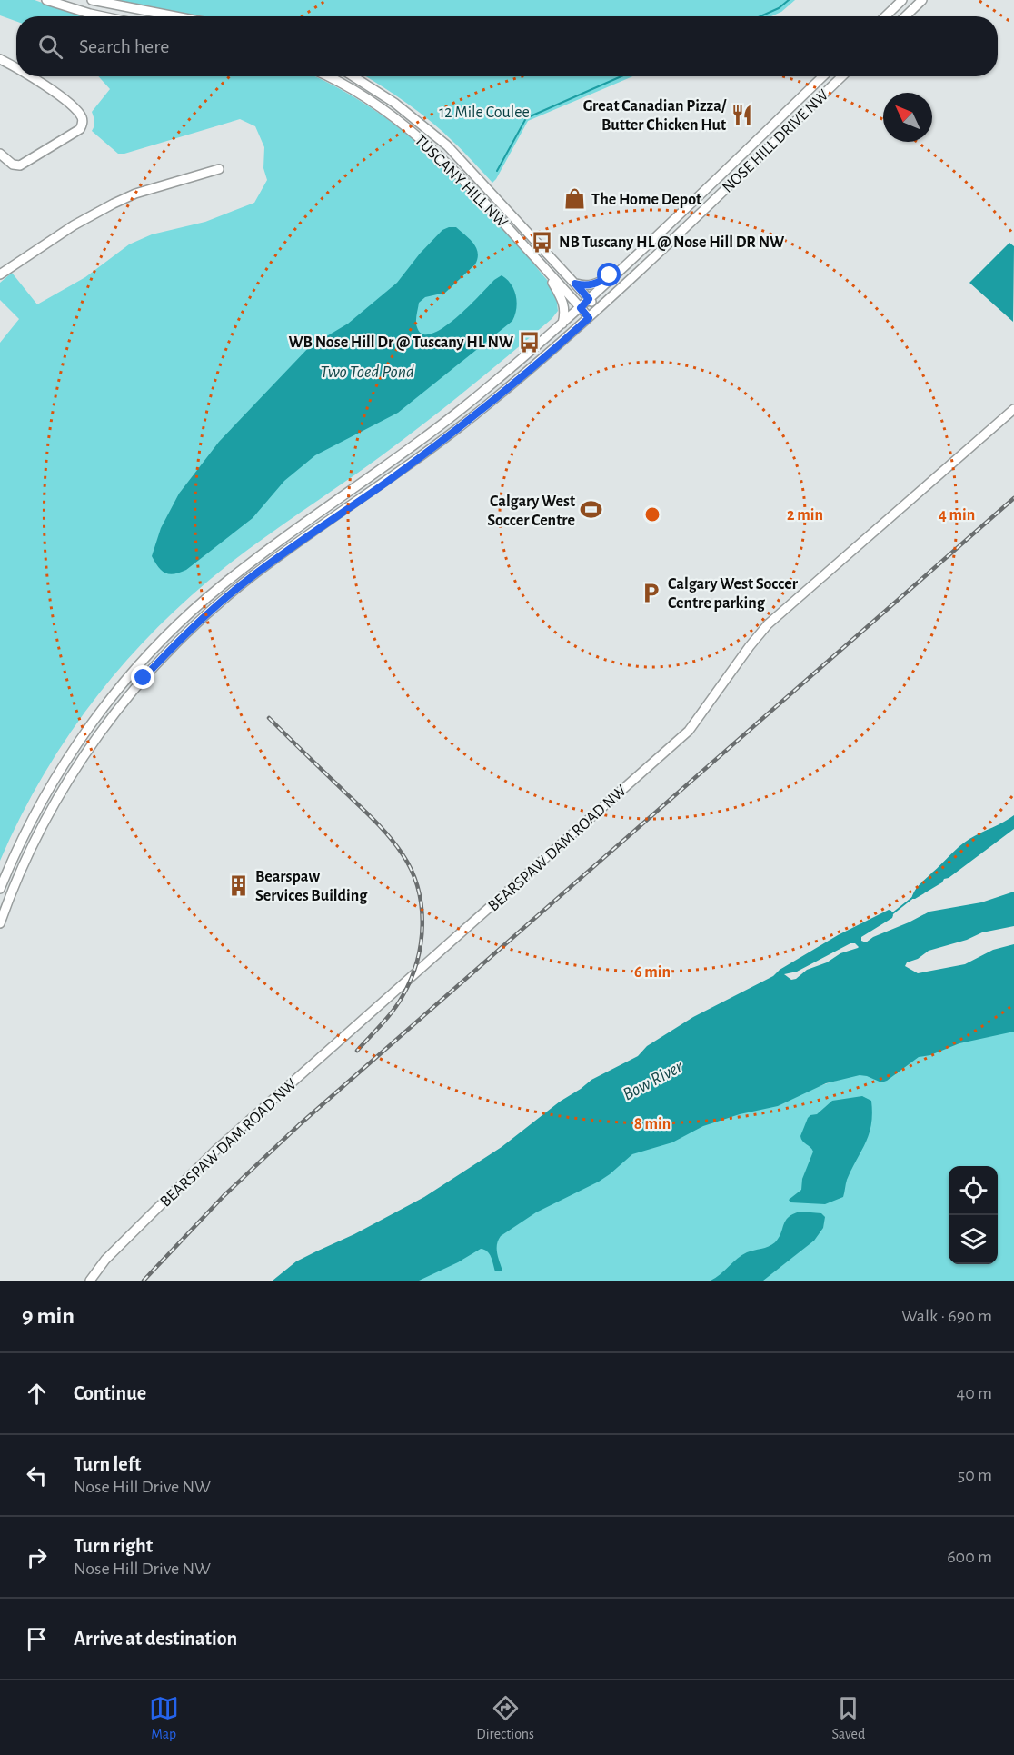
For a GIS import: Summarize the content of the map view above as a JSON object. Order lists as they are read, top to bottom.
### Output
{
  "streets": {
    "street": ["NOSE HILL DRIVE NW", "TUSCANY HILL NW", "BEARSPAW DAM ROAD NW"]
  },
  "crossings": [
    ["NOSE HILL DRIVE NW", "TUSCANY HILL NW"]
  ],
  "water": ["Two Toed Pond", "Bow River"],
  "parks": ["12 Mile Coulee"],
  "places": {
    "restaurant": ["Great Canadian Pizza/ Butter Chicken Hut"],
    "shop": ["The Home Depot"],
    "bus stop": ["NB Tuscany HL @ Nose Hill DR NW", "WB Nose Hill Dr @ Tuscany HL NW"],
    "sports": ["Calgary West Soccer Centre"],
    "parking": ["Calgary West Soccer Centre parking"],
    "building": ["Bearspaw Services Building"]
  },
  "north": "top left",
  "page": {
    "search": "Search here",
    "heading": ["9 min", "Walk · 690 m"],
    "list": [
      ["Continue", "40 m"],
      ["Turn left", "Nose Hill Drive NW", "50 m"],
      ["Turn right", "Nose Hill Drive NW", "600 m"],
      "Arrive at destination"
    ],
    "nav": ["Map", "Directions", "Saved"]
  },
  "rings": [
    "2 min",
    "4 min",
    "6 min",
    "8 min"
  ]
}
